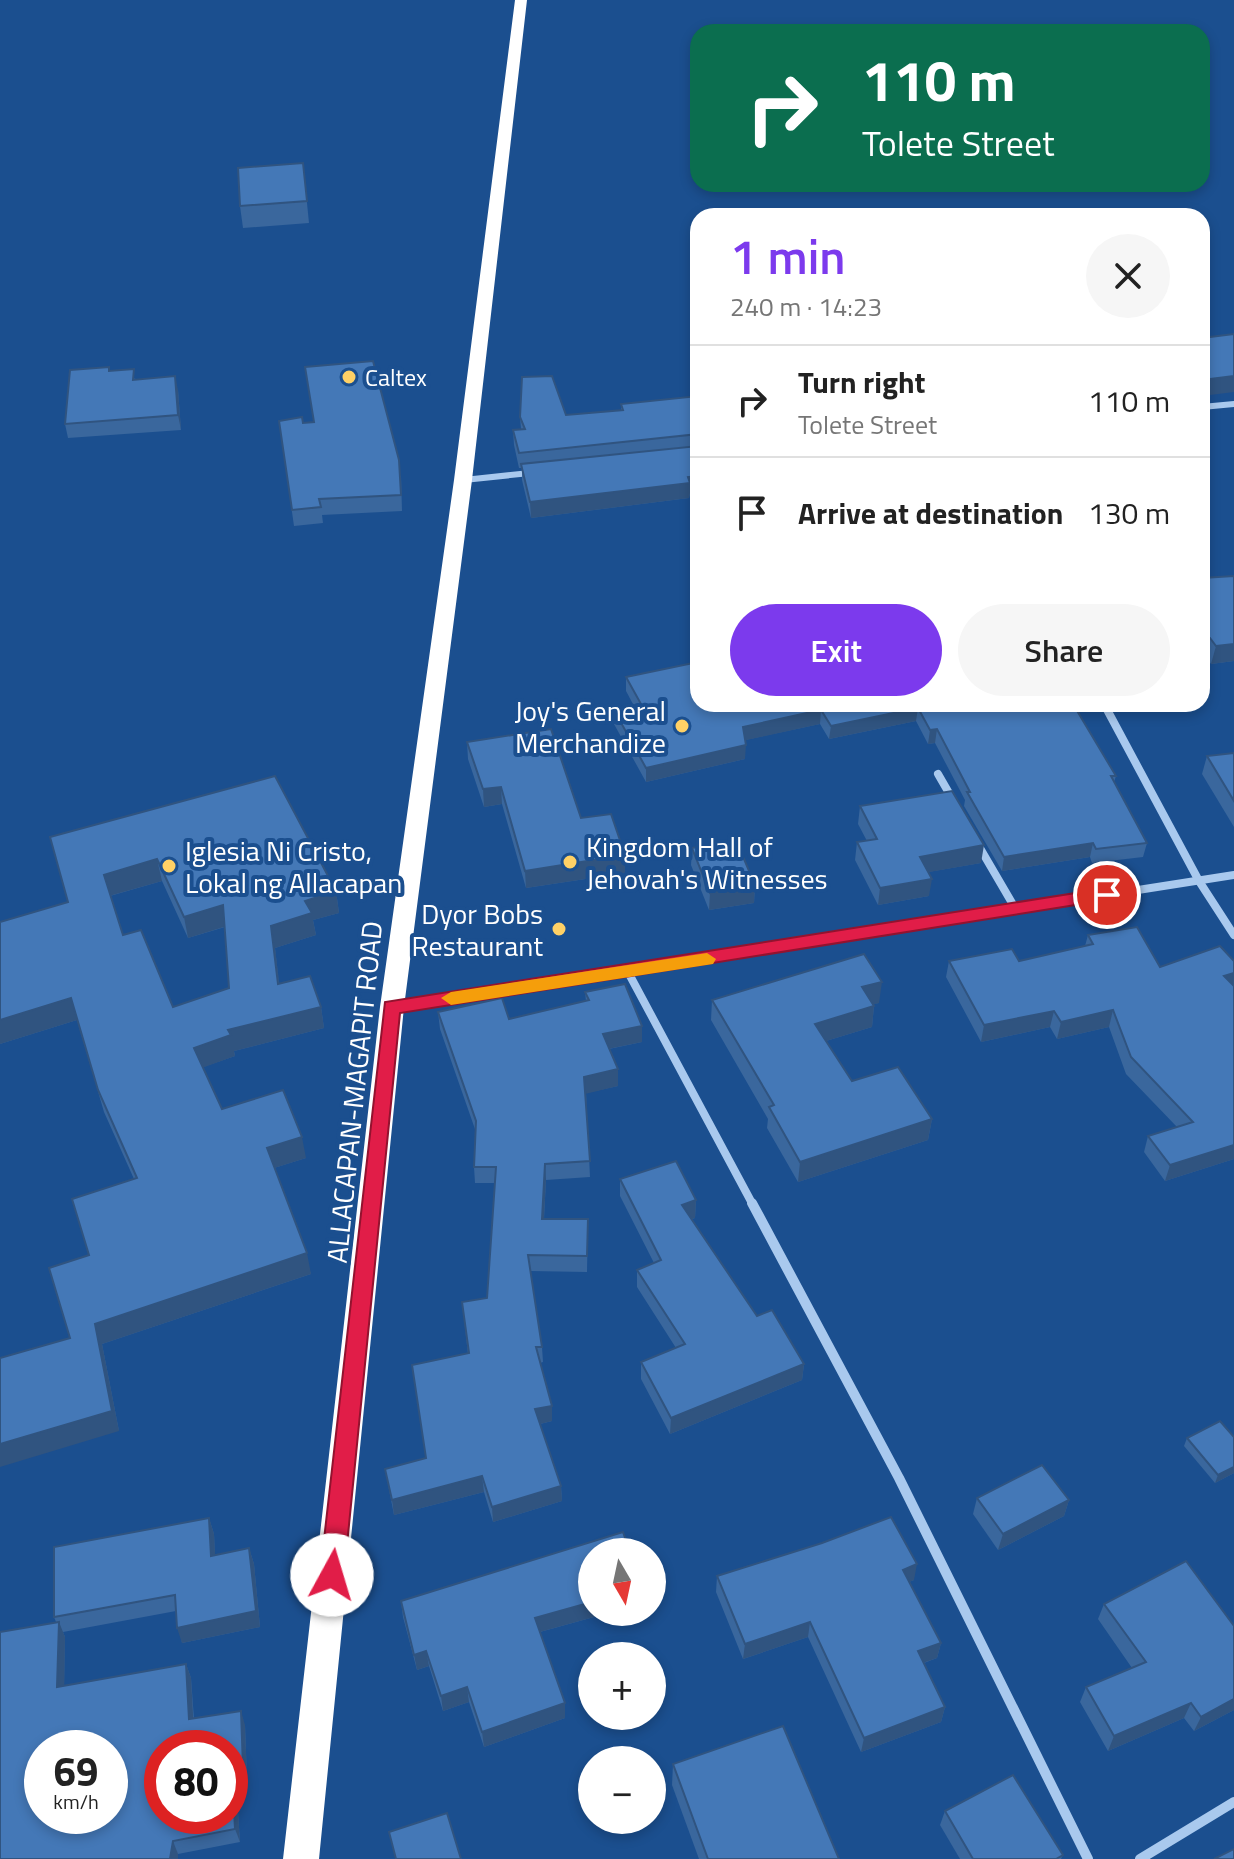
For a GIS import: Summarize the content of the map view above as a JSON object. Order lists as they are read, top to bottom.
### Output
{
  "streets": {
    "highway": ["ALLACAPAN-MAGAPIT ROAD"]
  },
  "places": [
    "Caltex",
    "Joy's General Merchandize",
    "Kingdom Hall of Jehovah's Witnesses",
    "Iglesia Ni Cristo, Lokal ng Allacapan",
    "Dyor Bobs Restaurant"
  ],
  "north": "bottom",
  "page": {
    "turn": ["110 m", "Tolete Street"],
    "heading": ["1 min", "240 m · 14:23"],
    "list": [
      {
        "name": "Turn right",
        "note": "Tolete Street",
        "value": "110 m"
      },
      {
        "name": "Arrive at destination",
        "value": "130 m"
      }
    ],
    "buttons": ["Exit", "Share"],
    "map_buttons": ["+", "−"],
    "speed": "69 km/h",
    "limit": "80"
  }
}
